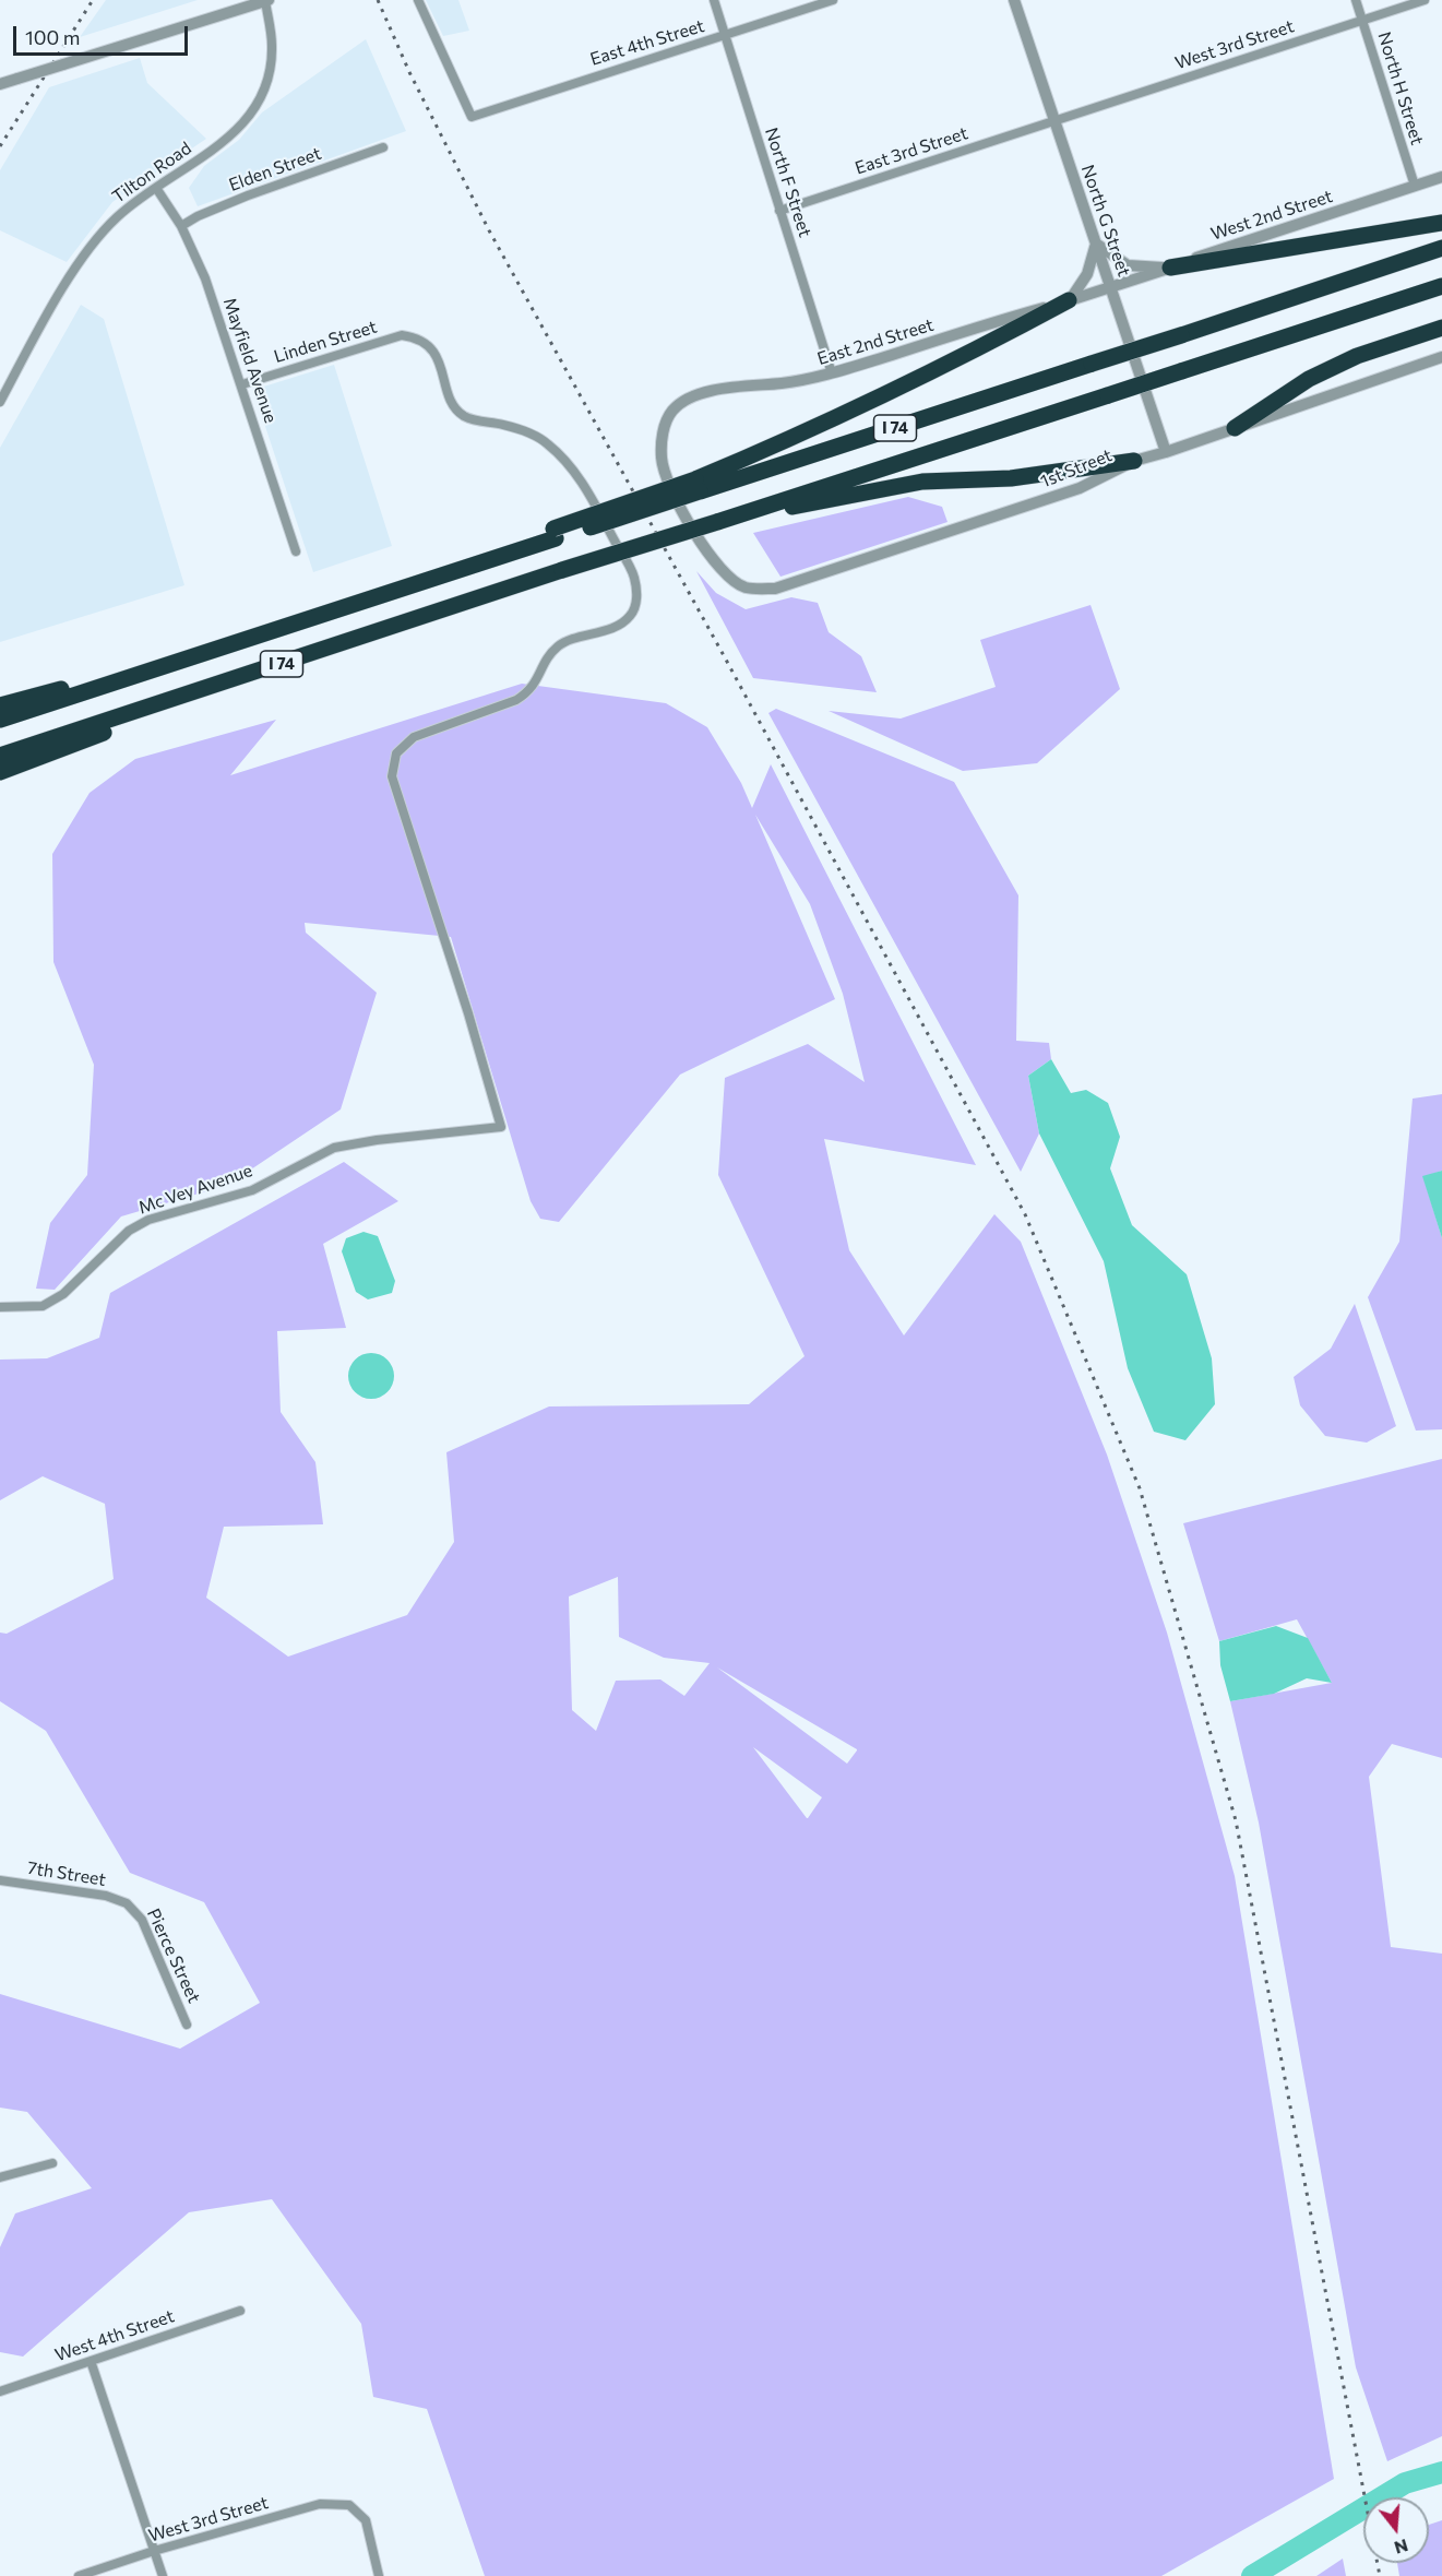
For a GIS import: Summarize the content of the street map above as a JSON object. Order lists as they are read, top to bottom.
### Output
{
  "streets": {
    "highway": ["I 74"],
    "street": [
      "East 4th Street",
      "West 3rd Street",
      "North H Street",
      "East 3rd Street",
      "Elden Street",
      "Tilton Road",
      "North F Street",
      "West 2nd Street",
      "North G Street",
      "Linden Street",
      "East 2nd Street",
      "Mayfield Avenue",
      "1st Street",
      "Mc Vey Avenue",
      "7th Street",
      "Pierce Street",
      "West 4th Street"
    ]
  },
  "crossings": [
    ["East 4th Street", "North F Street"],
    ["West 3rd Street", "North H Street"],
    ["West 3rd Street", "East 3rd Street"],
    ["West 3rd Street", "North G Street"],
    ["North H Street", "West 2nd Street"],
    ["East 3rd Street", "North F Street"],
    ["East 3rd Street", "North G Street"],
    ["Elden Street", "Mayfield Avenue"],
    ["Tilton Road", "Mayfield Avenue"],
    ["North F Street", "East 2nd Street"],
    ["West 2nd Street", "North G Street"],
    ["West 2nd Street", "East 2nd Street"],
    ["North G Street", "East 2nd Street"],
    ["North G Street", "1st Street"],
    ["Linden Street", "Mayfield Avenue"],
    ["Linden Street", "Mc Vey Avenue"],
    ["East 2nd Street", "1st Street"],
    ["7th Street", "Pierce Street"]
  ],
  "scale_bar": "100 m",
  "north": "bottom"
}
